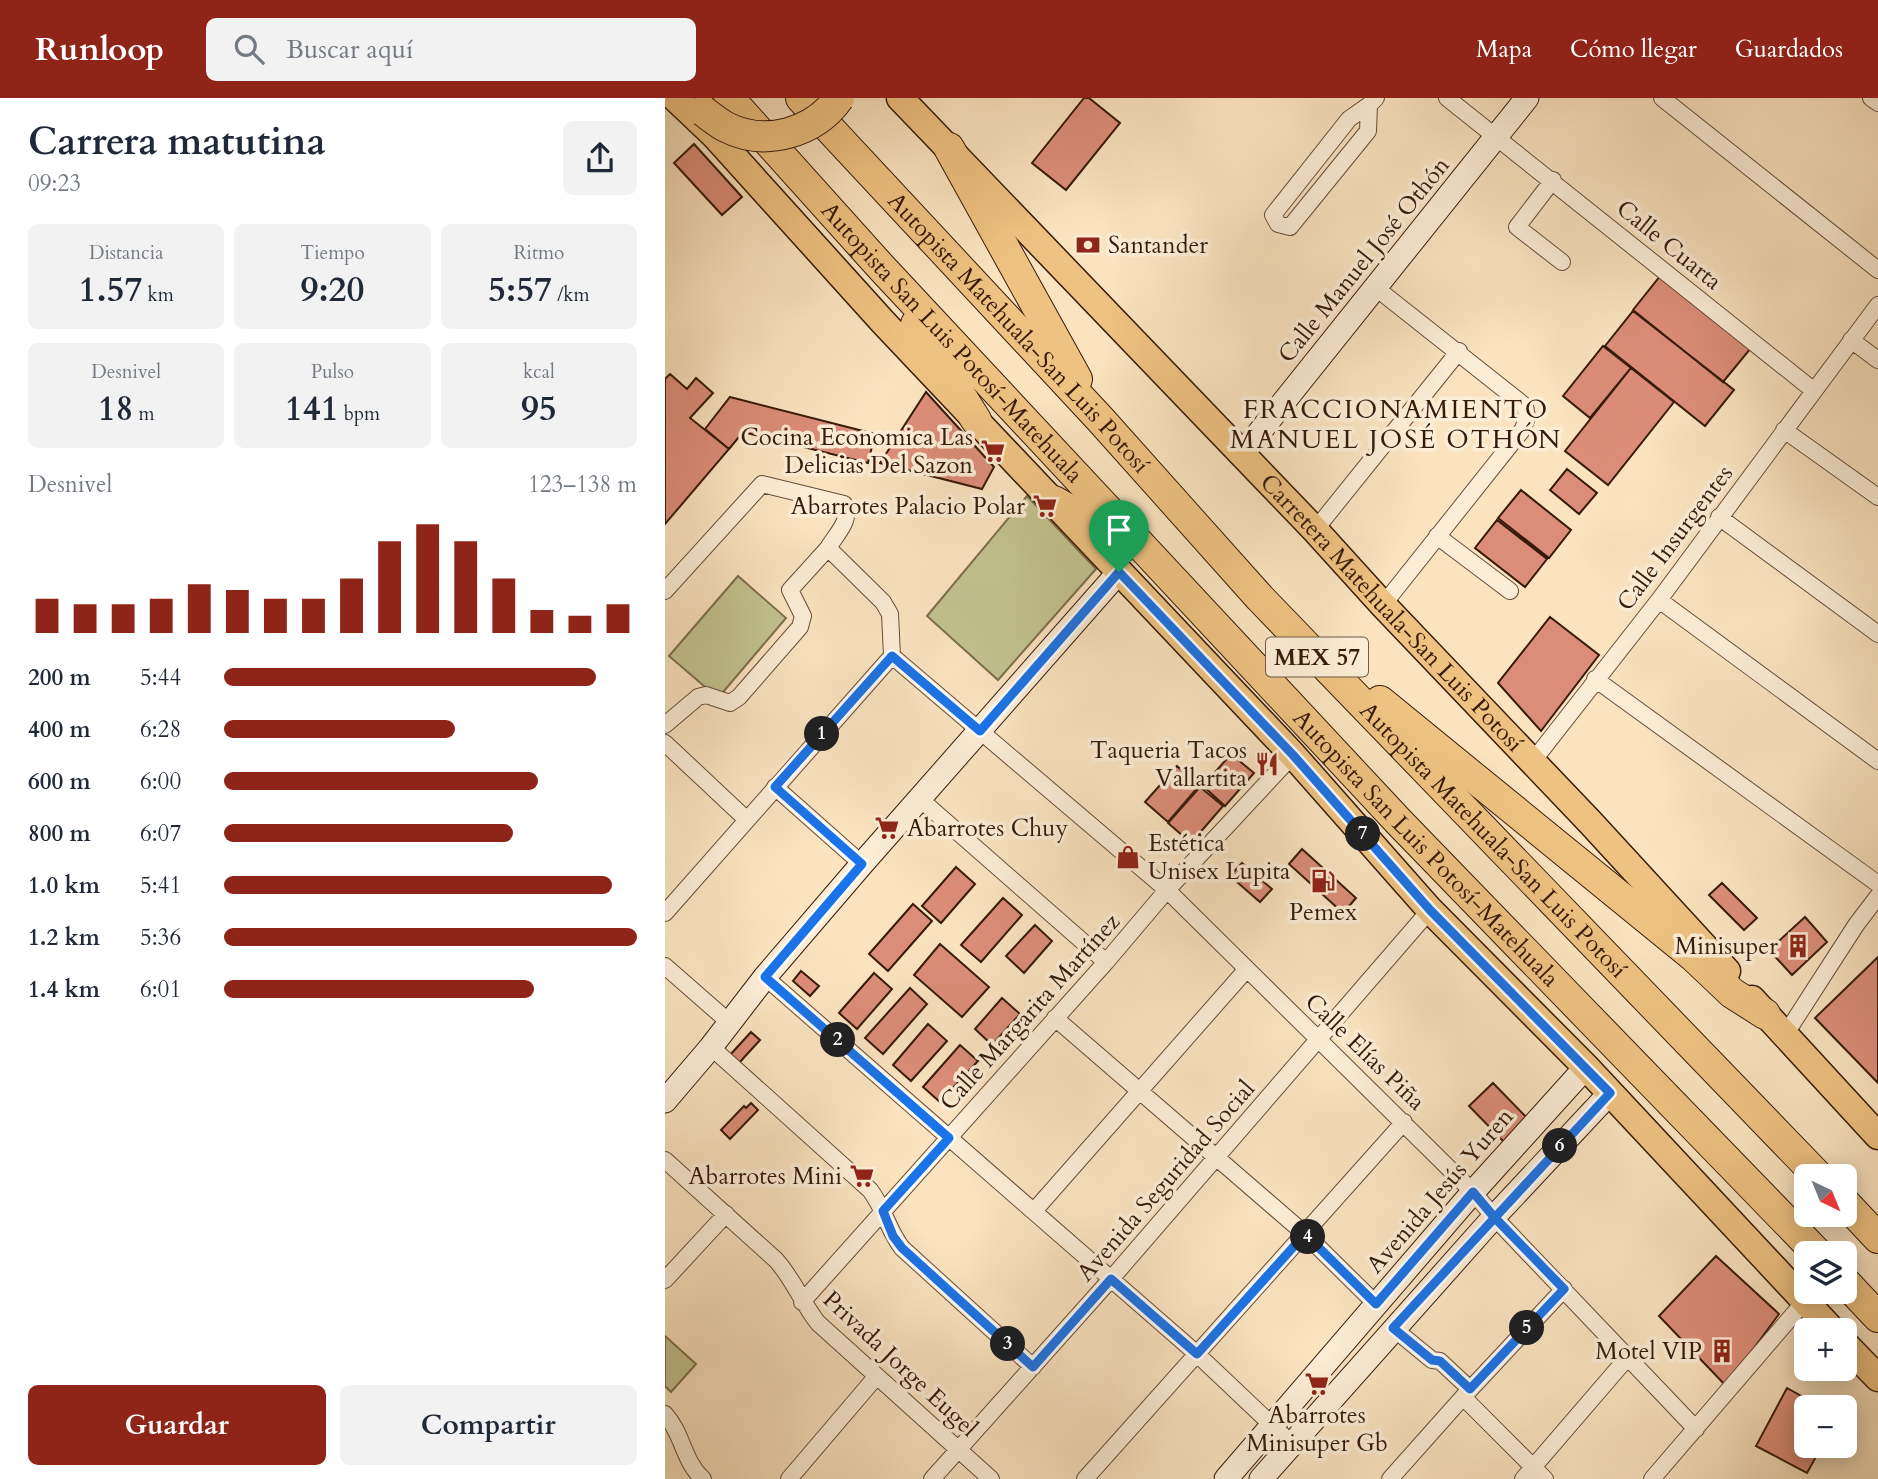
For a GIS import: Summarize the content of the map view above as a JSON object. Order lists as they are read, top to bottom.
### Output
{
  "streets": {
    "highway": ["Autopista Matehuala-San Luis Potosí", "Autopista San Luis Potosí-Matehuala", "MEX 57"],
    "main road": ["Carretera Matehuala-San Luis Potosí"],
    "street": [
      "Calle Cuarta",
      "Calle Manuel José Othón",
      "Calle Insurgentes",
      "Calle Margarita Martínez",
      "Calle Elías Piña",
      "Avenida Seguridad Social",
      "Avenida Jesús Yuren",
      "Privada Jorge Eugel"
    ]
  },
  "crossings": [
    ["Calle Cuarta", "Calle Manuel José Othón"],
    ["Calle Cuarta", "Calle Insurgentes"],
    ["Calle Manuel José Othón", "Carretera Matehuala-San Luis Potosí"],
    ["Calle Insurgentes", "Carretera Matehuala-San Luis Potosí"],
    ["Calle Margarita Martínez", "Calle Elías Piña"],
    ["Calle Margarita Martínez", "Privada Jorge Eugel"],
    ["Calle Elías Piña", "Avenida Seguridad Social"],
    ["Calle Elías Piña", "Avenida Jesús Yuren"],
    ["Avenida Seguridad Social", "Privada Jorge Eugel"]
  ],
  "districts": ["FRACCIONAMIENTO MANUEL JOSÉ OTHÓN"],
  "places": {
    "bank": ["Santander"],
    "supermarket": [
      "Cocina Economica Las Delicias Del Sazon",
      "Abarrotes Palacio Polar",
      "Abarrotes Chuy",
      "Abarrotes Mini",
      "Abarrotes Minisuper Gb"
    ],
    "restaurant": ["Taqueria Tacos Vallartita"],
    "shop": ["Estética Unisex Lupita"],
    "fuel station": ["Pemex"],
    "building": ["Minisuper", "Motel VIP"]
  },
  "north": "bottom right",
  "page": {
    "header": "Runloop",
    "search": "Buscar aquí",
    "nav": ["Mapa", "Cómo llegar", "Guardados"],
    "heading": ["Carrera matutina", "09:23"],
    "stats": [
      ["Distancia", "1.57 km"],
      ["Tiempo", "9:20"],
      ["Ritmo", "5:57 /km"],
      ["Desnivel", "18 m"],
      ["Pulso", "141 bpm"],
      ["kcal", "95"]
    ],
    "chart": ["Desnivel", "123–138 m"],
    "list": [
      {
        "name": "200 m",
        "note": "5:44"
      },
      {
        "name": "400 m",
        "note": "6:28"
      },
      {
        "name": "600 m",
        "note": "6:00"
      },
      {
        "name": "800 m",
        "note": "6:07"
      },
      {
        "name": "1.0 km",
        "note": "5:41"
      },
      {
        "name": "1.2 km",
        "note": "5:36"
      },
      {
        "name": "1.4 km",
        "note": "6:01"
      }
    ],
    "pins": [
      "1",
      "7",
      "2",
      "6",
      "4",
      "5",
      "3"
    ],
    "map_buttons": ["+", "−"],
    "buttons": ["Guardar", "Compartir"]
  }
}
